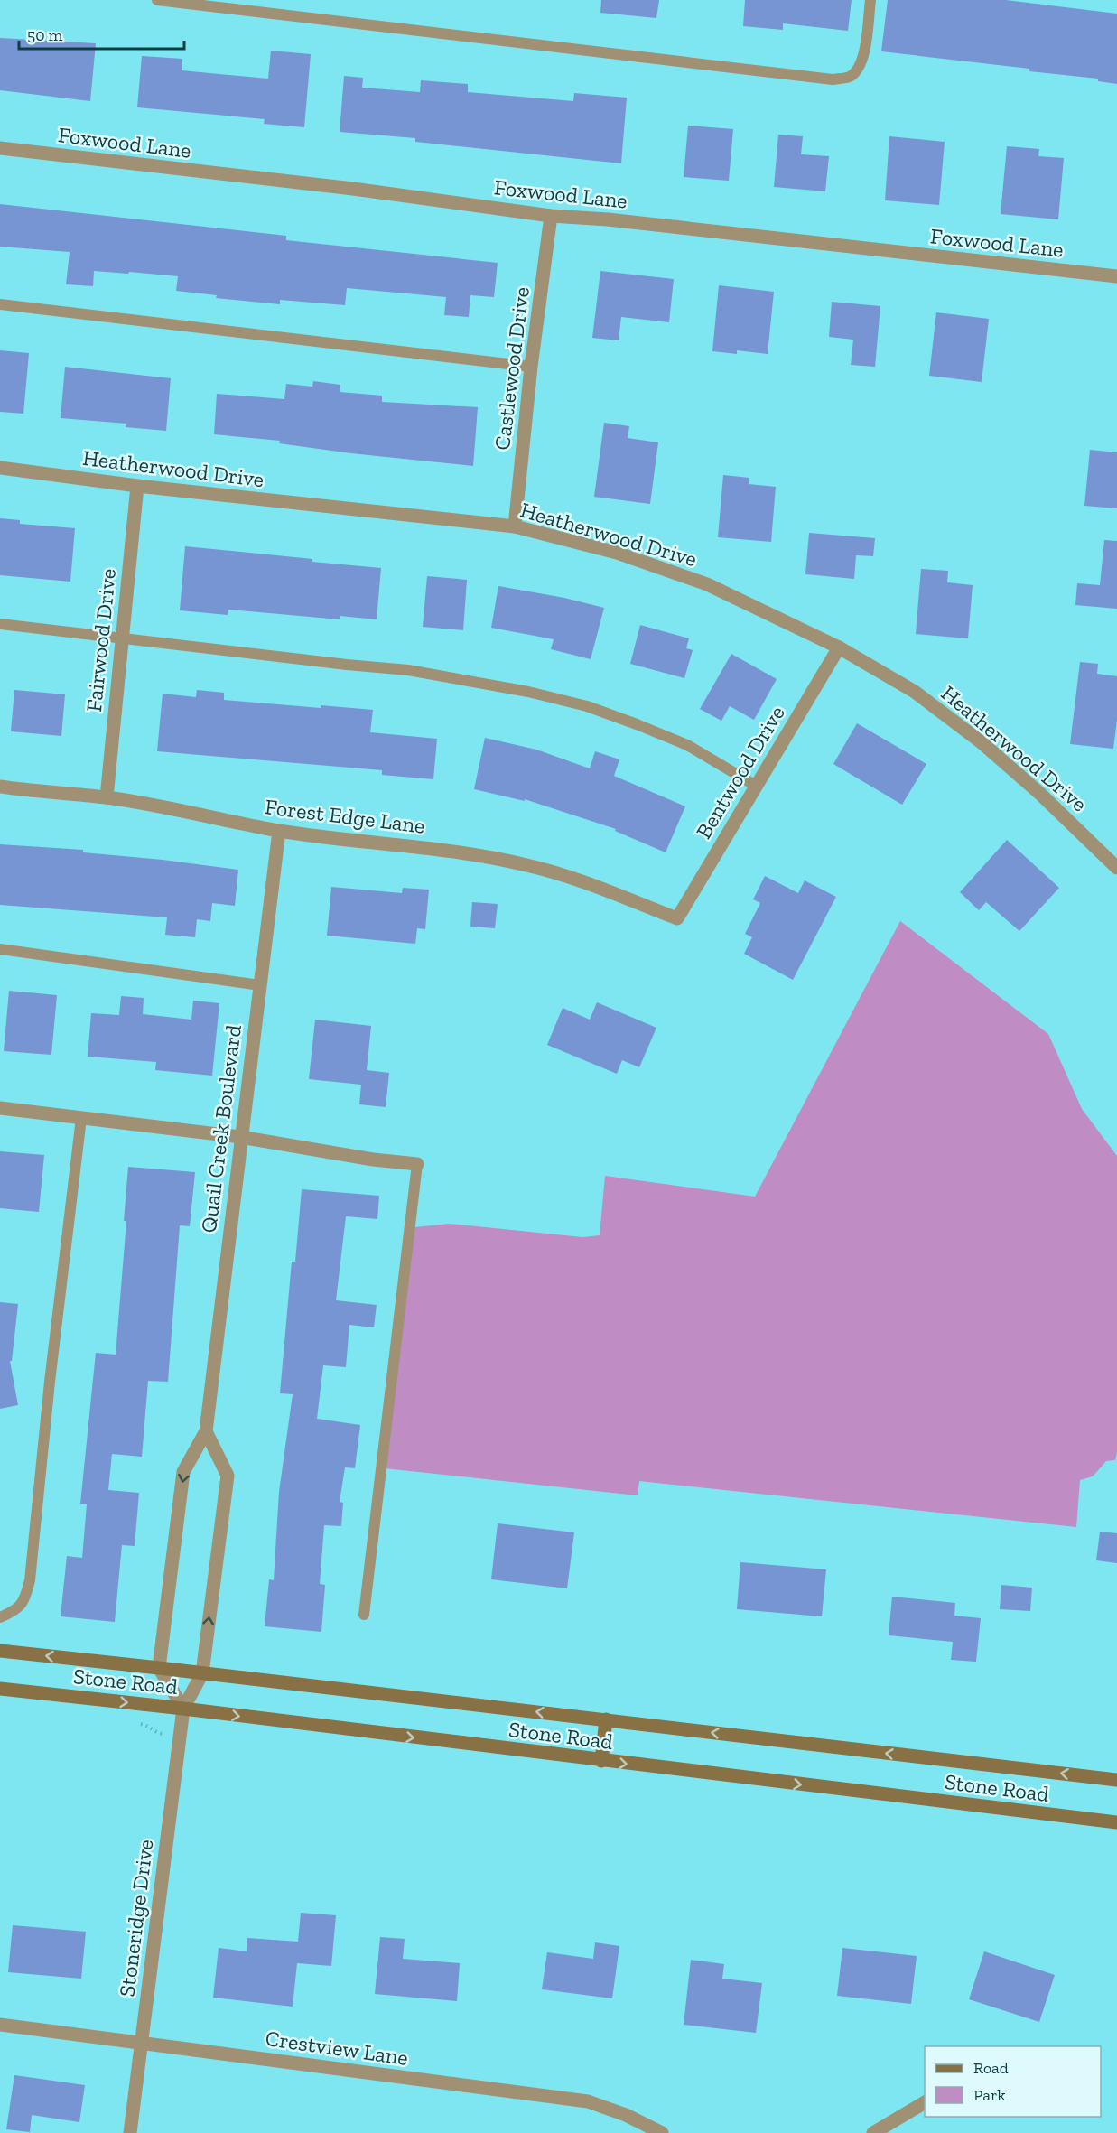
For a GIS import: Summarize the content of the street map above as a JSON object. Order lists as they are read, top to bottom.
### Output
{
  "streets": {
    "main road": ["Stone Road"],
    "street": [
      "Foxwood Lane",
      "Castlewood Drive",
      "Heatherwood Drive",
      "Fairwood Drive",
      "Bentwood Drive",
      "Forest Edge Lane",
      "Quail Creek Boulevard",
      "Stoneridge Drive",
      "Crestview Lane"
    ]
  },
  "crossings": [
    ["Foxwood Lane", "Castlewood Drive"],
    ["Castlewood Drive", "Heatherwood Drive"],
    ["Heatherwood Drive", "Fairwood Drive"],
    ["Heatherwood Drive", "Bentwood Drive"],
    ["Fairwood Drive", "Forest Edge Lane"],
    ["Bentwood Drive", "Forest Edge Lane"],
    ["Forest Edge Lane", "Quail Creek Boulevard"],
    ["Quail Creek Boulevard", "Stone Road"],
    ["Stone Road", "Stoneridge Drive"],
    ["Stoneridge Drive", "Crestview Lane"]
  ],
  "legend": ["Road", "Park"],
  "scale_bar": "50 m"
}
